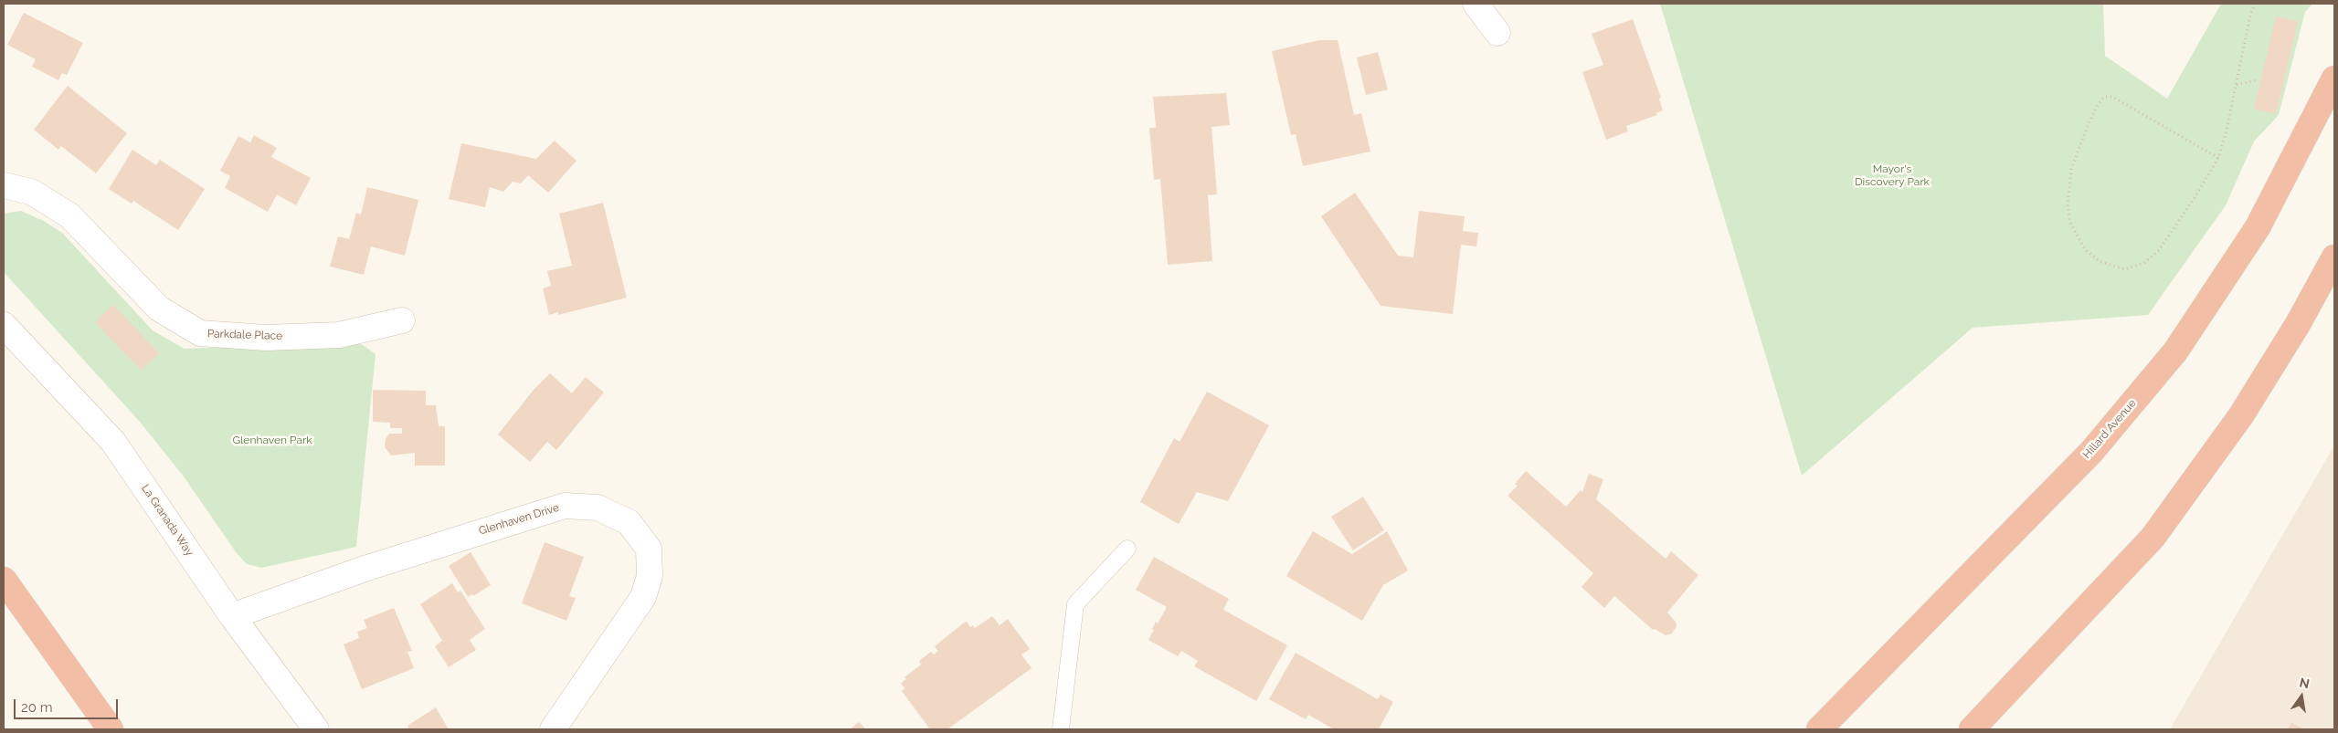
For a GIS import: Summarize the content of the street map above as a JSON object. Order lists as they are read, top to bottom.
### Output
{
  "streets": {
    "highway": ["Hillard Avenue"],
    "street": ["Parkdale Place", "Glenhaven Drive", "La Granada Way"]
  },
  "crossings": [
    ["Glenhaven Drive", "La Granada Way"]
  ],
  "parks": ["Mayor's Discovery Park", "Glenhaven Park"],
  "scale_bar": "20 m",
  "north": "top"
}
